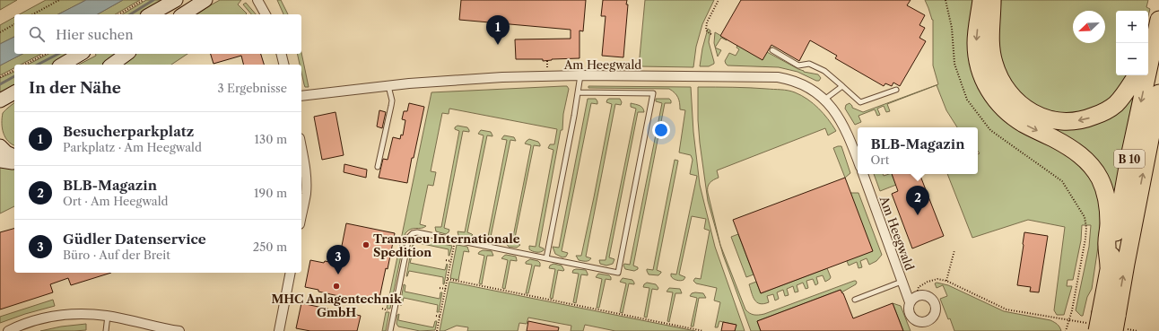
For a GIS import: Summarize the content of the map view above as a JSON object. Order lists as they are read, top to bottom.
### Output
{
  "streets": {
    "highway": ["B 10"],
    "street": ["Am Heegwald"]
  },
  "places": ["Transneu Internationale Spedition", "MHC Anlagentechnik GmbH"],
  "north": "bottom left",
  "page": {
    "map_buttons": ["+", "−"],
    "search": "Hier suchen",
    "pins": ["1", "2", "3"],
    "heading": ["In der Nähe", "3 Ergebnisse"],
    "list": [
      {
        "mark": "1",
        "name": "Besucherparkplatz",
        "note": "Parkplatz · Am Heegwald",
        "value": "130 m"
      },
      {
        "mark": "2",
        "name": "BLB-Magazin",
        "note": "Ort · Am Heegwald",
        "value": "190 m"
      },
      {
        "mark": "3",
        "name": "Güdler Datenservice",
        "note": "Büro · Auf der Breit",
        "value": "250 m"
      }
    ],
    "popup": ["BLB-Magazin", "Ort"]
  }
}
